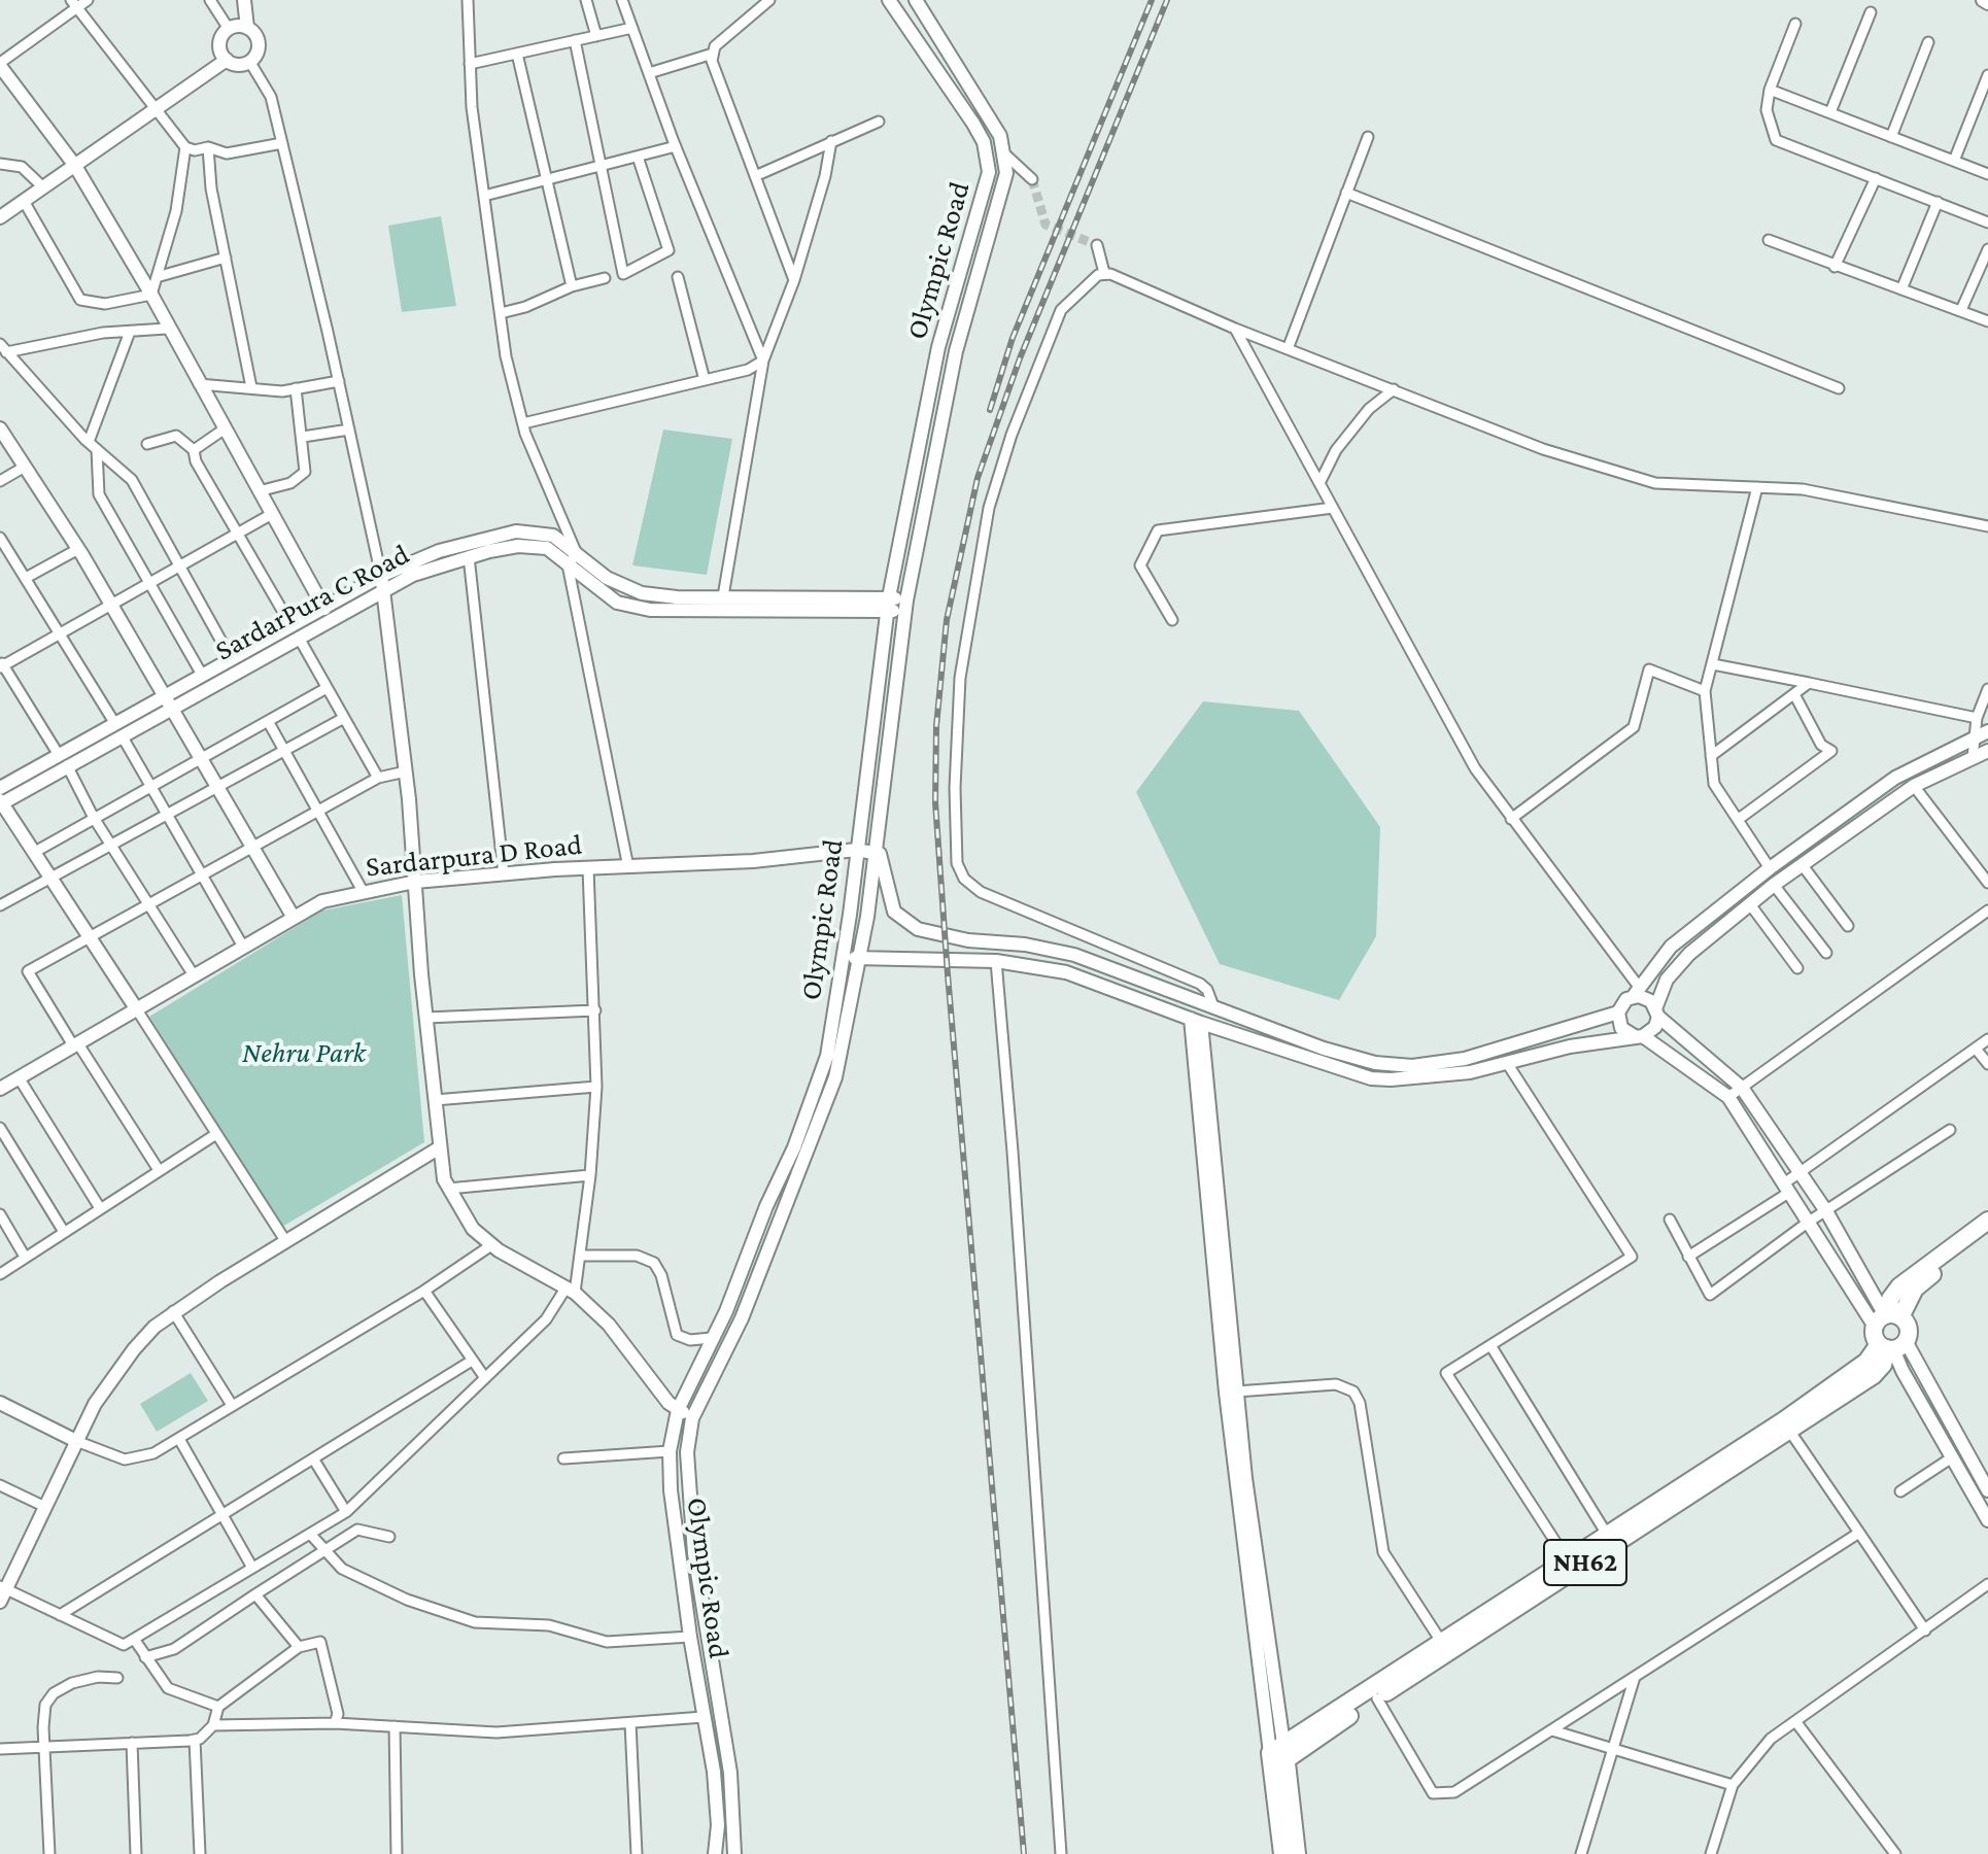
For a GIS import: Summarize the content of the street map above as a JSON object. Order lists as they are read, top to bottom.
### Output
{
  "streets": {
    "highway": ["NH62"],
    "street": ["Olympic Road", "SardarPura C Road", "Sardarpura D Road"]
  },
  "crossings": [
    ["Olympic Road", "SardarPura C Road"],
    ["Olympic Road", "Sardarpura D Road"]
  ],
  "parks": ["Nehru Park"]
}
